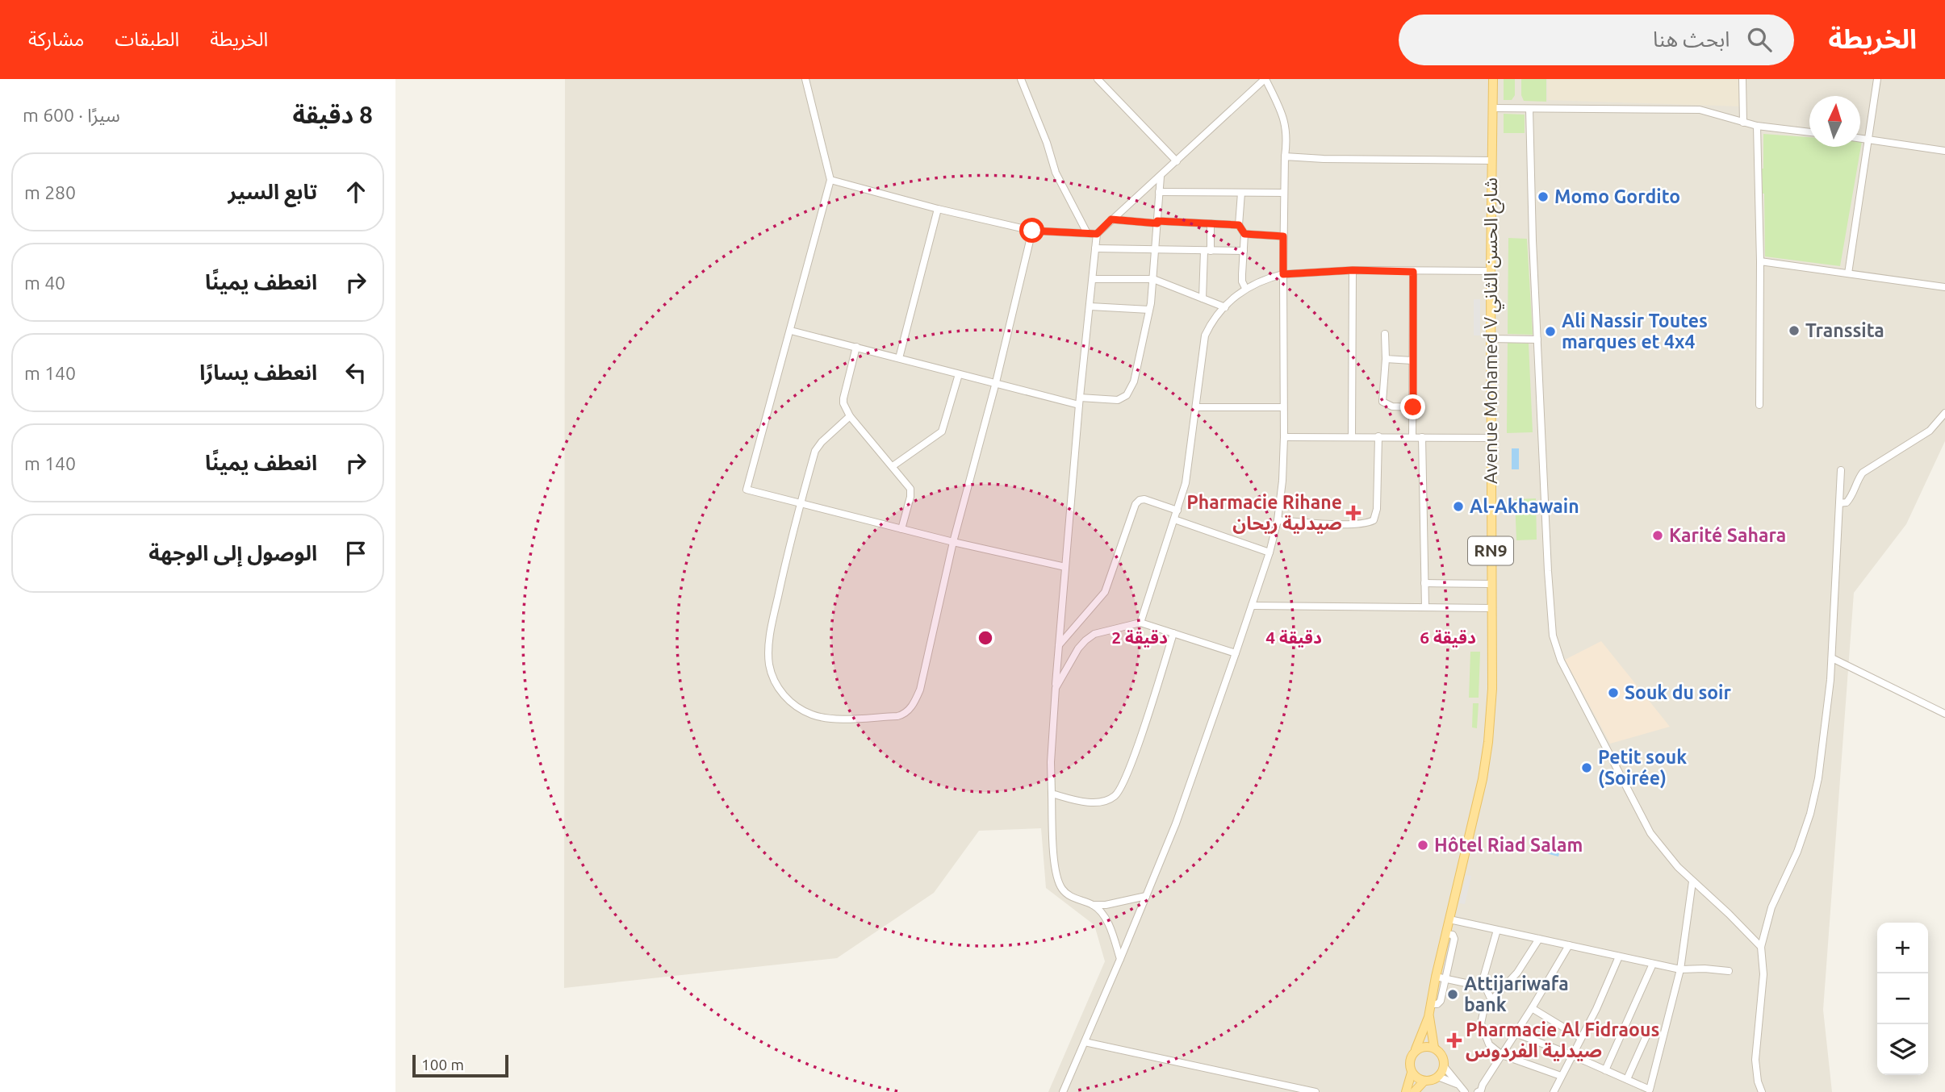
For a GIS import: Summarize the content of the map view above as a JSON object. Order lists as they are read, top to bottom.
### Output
{
  "streets": {
    "main road": ["Avenue Mohamed V شارع الحسن الثاني", "RN9"]
  },
  "places": {
    "other": [
      "Momo Gordito",
      "Transsita",
      "Ali Nassir Toutes marques et 4x4",
      "Al-Akhawain",
      "Karité Sahara",
      "Souk du soir",
      "Petit souk (Soirée)",
      "Hôtel Riad Salam",
      "Attijariwafa bank"
    ],
    "health": ["Pharmacie Rihane صيدلية ريحان", "Pharmacie Al Fidraous صيدلية الفردوس"]
  },
  "scale_bar": "100 m",
  "north": "top",
  "page": {
    "header": "الخريطة",
    "search": "ابحث هنا",
    "nav": ["الخريطة", "الطبقات", "مشاركة"],
    "heading": ["8 دقيقة", "سيرًا · 600 m"],
    "list": [
      ["تابع السير", "280 m"],
      ["انعطف يمينًا", "40 m"],
      ["انعطف يسارًا", "140 m"],
      ["انعطف يمينًا", "140 m"],
      "الوصول إلى الوجهة"
    ],
    "map_buttons": ["+", "−"],
    "scale": "100 m"
  },
  "rings": ["2 دقيقة", "4 دقيقة", "6 دقيقة"]
}
